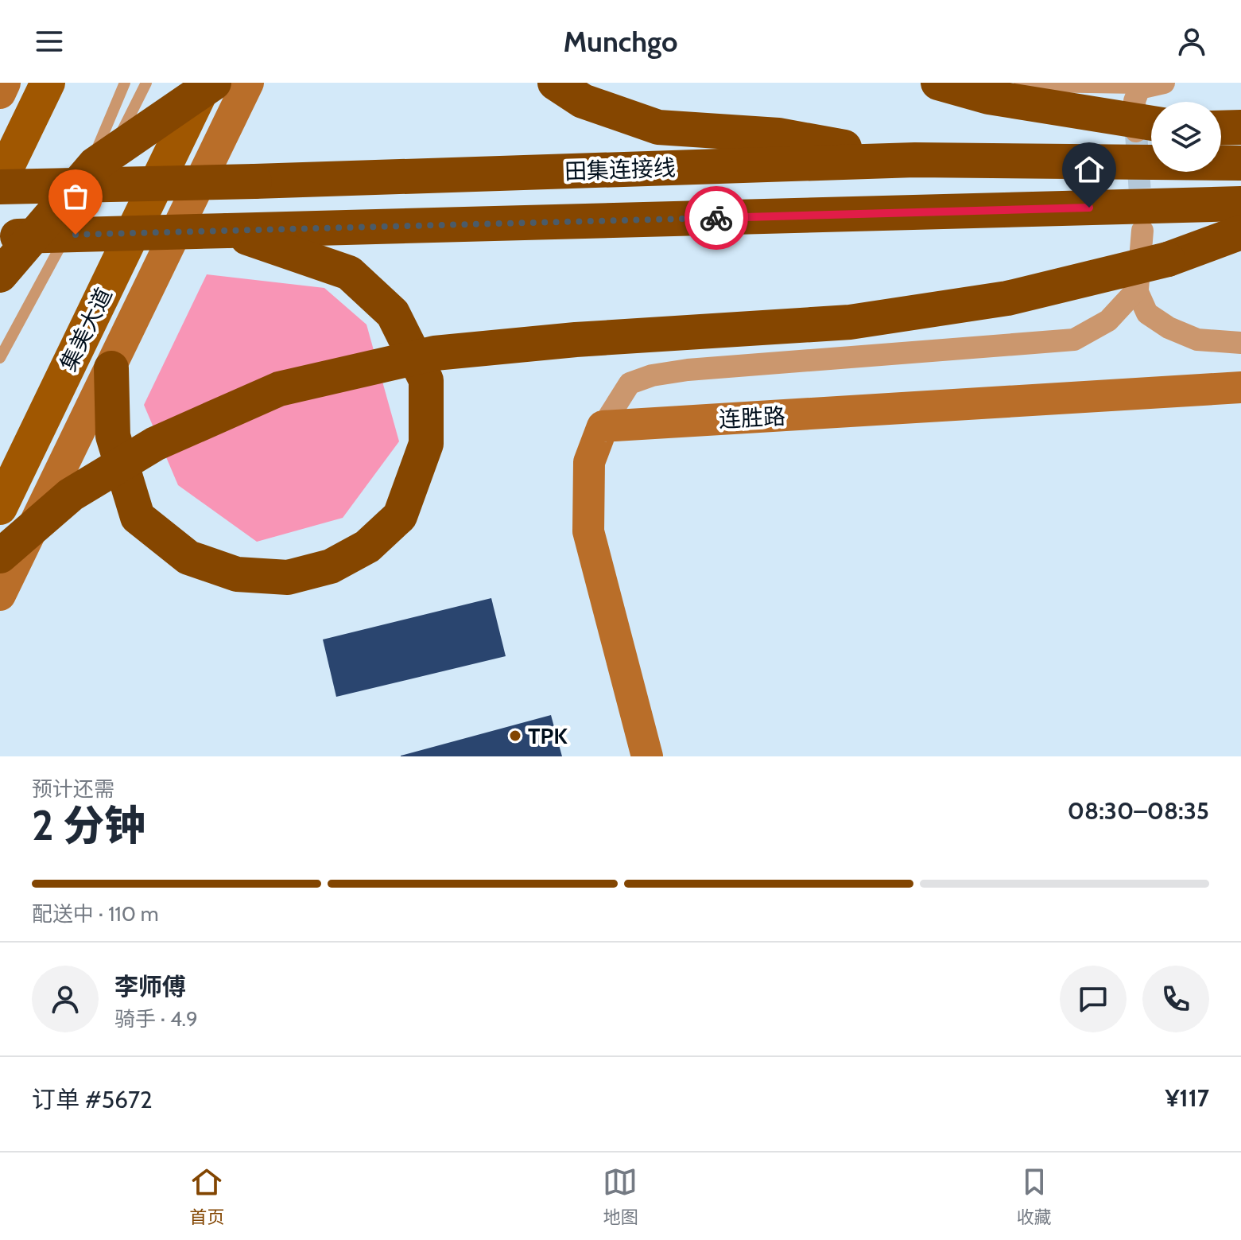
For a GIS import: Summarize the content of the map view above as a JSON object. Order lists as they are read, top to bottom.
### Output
{
  "streets": {
    "highway": ["田集连接线"],
    "main road": ["集美大道"],
    "street": ["连胜路"]
  },
  "places": ["TPK"],
  "page": {
    "header": "Munchgo",
    "heading": ["2 分钟", "预计还需", "08:30–08:35"],
    "panel": [
      "李师傅",
      "骑手 · 4.9",
      "订单 #5672",
      "¥117"
    ],
    "bar": "配送中 · 110 m",
    "tabs": ["首页", "地图", "收藏"]
  }
}
